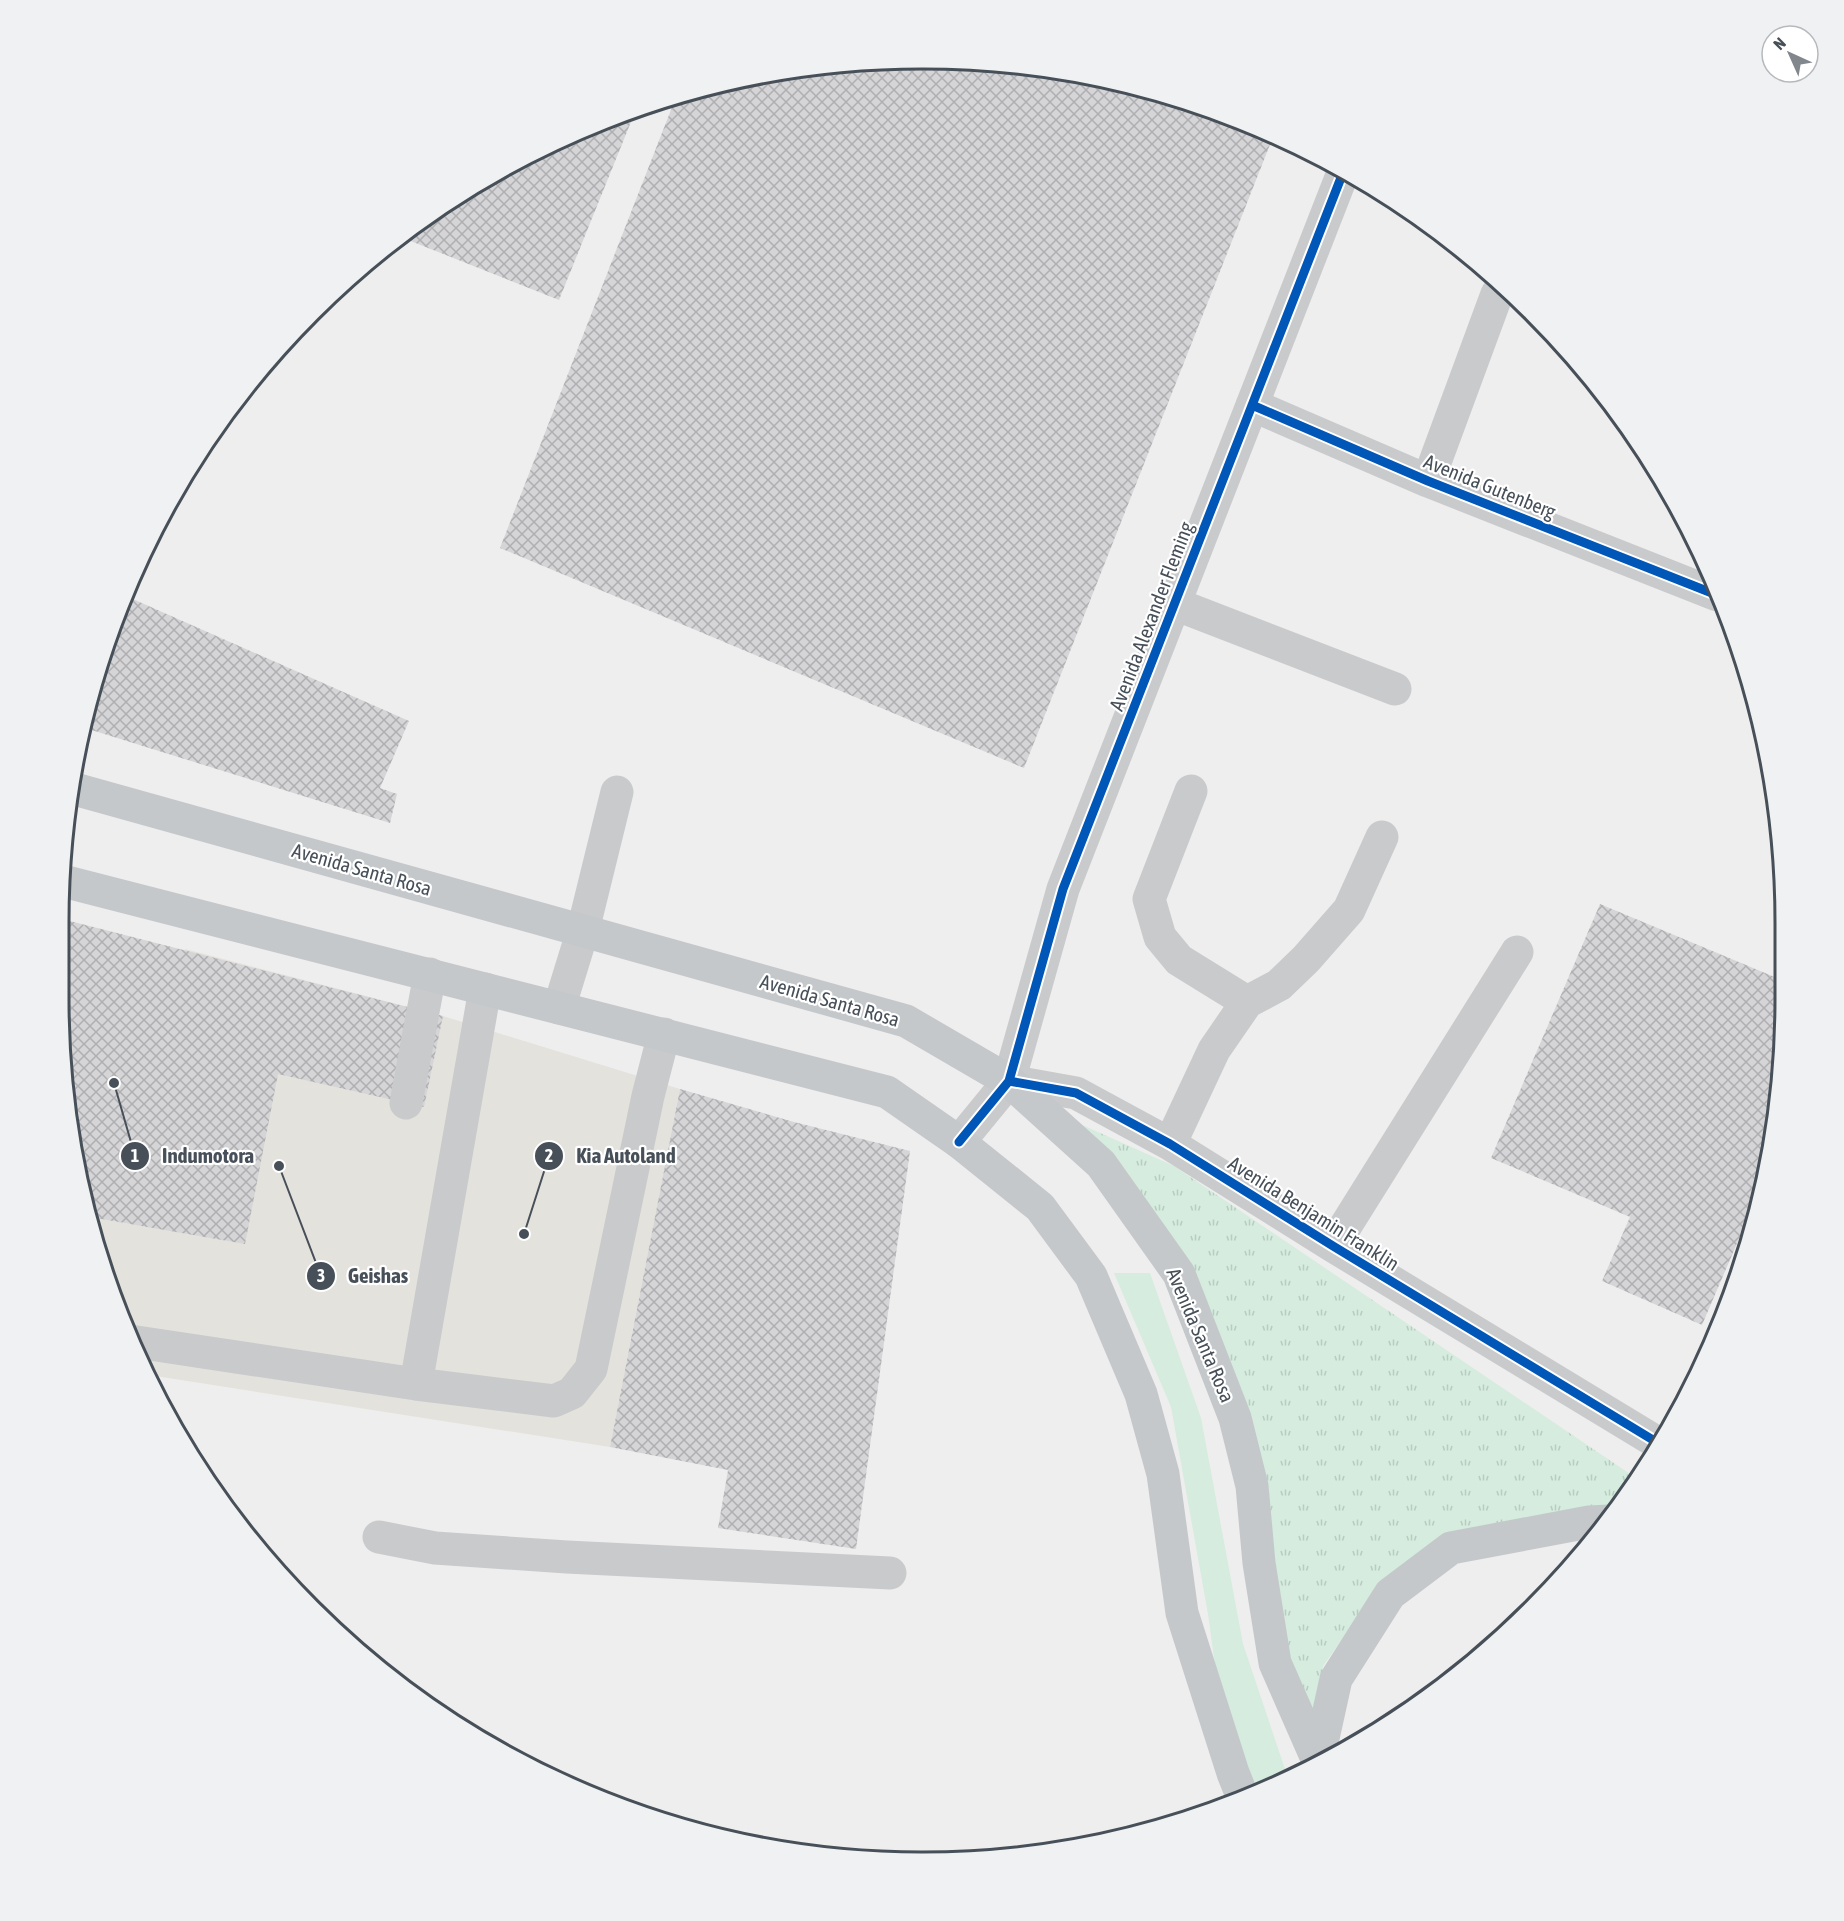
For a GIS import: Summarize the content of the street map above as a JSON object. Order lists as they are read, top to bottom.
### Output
{
  "streets": {
    "main road": ["Avenida Santa Rosa"],
    "street": ["Avenida Gutenberg", "Avenida Alexander Fleming", "Avenida Benjamin Franklin"]
  },
  "crossings": [
    ["Avenida Gutenberg", "Avenida Alexander Fleming"],
    ["Avenida Alexander Fleming", "Avenida Santa Rosa"],
    ["Avenida Alexander Fleming", "Avenida Benjamin Franklin"],
    ["Avenida Santa Rosa", "Avenida Benjamin Franklin"]
  ],
  "places": ["Indumotora", "Geishas", "Kia Autoland"],
  "north": "top left"
}
